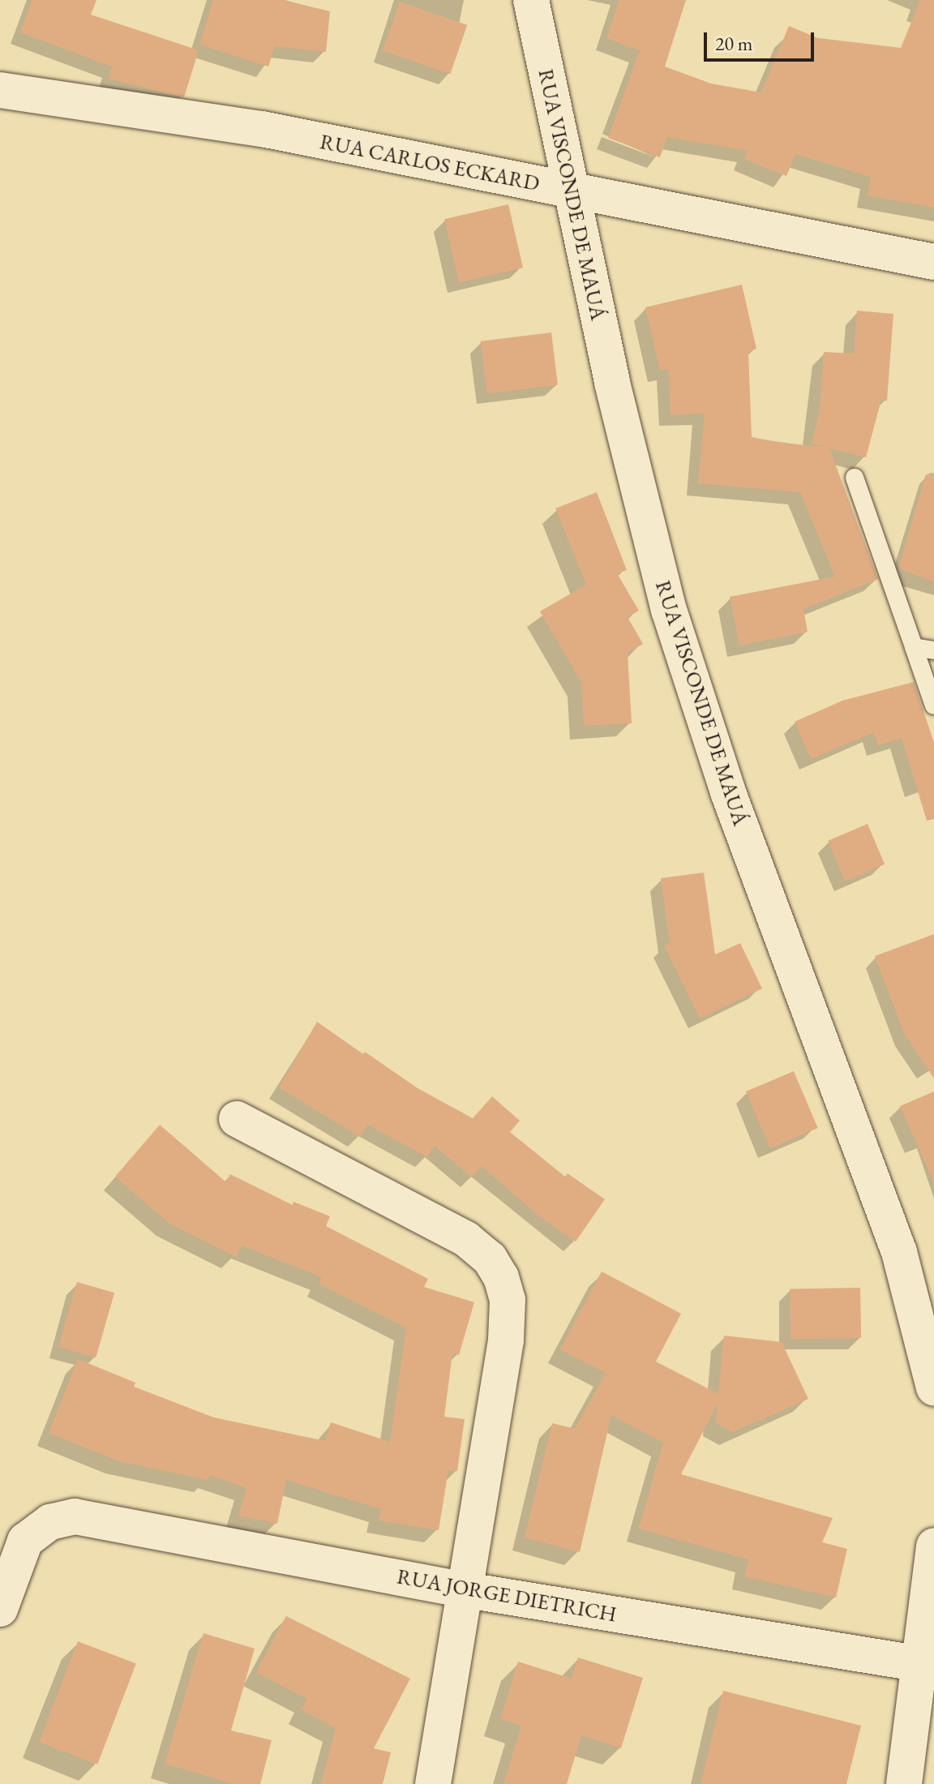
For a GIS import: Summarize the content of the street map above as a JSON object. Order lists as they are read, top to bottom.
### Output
{
  "streets": {
    "street": ["RUA CARLOS ECKARD", "RUA VISCONDE DE MAUÁ", "RUA JORGE DIETRICH"]
  },
  "crossings": [
    ["RUA CARLOS ECKARD", "RUA VISCONDE DE MAUÁ"]
  ],
  "scale_bar": "20 m"
}
